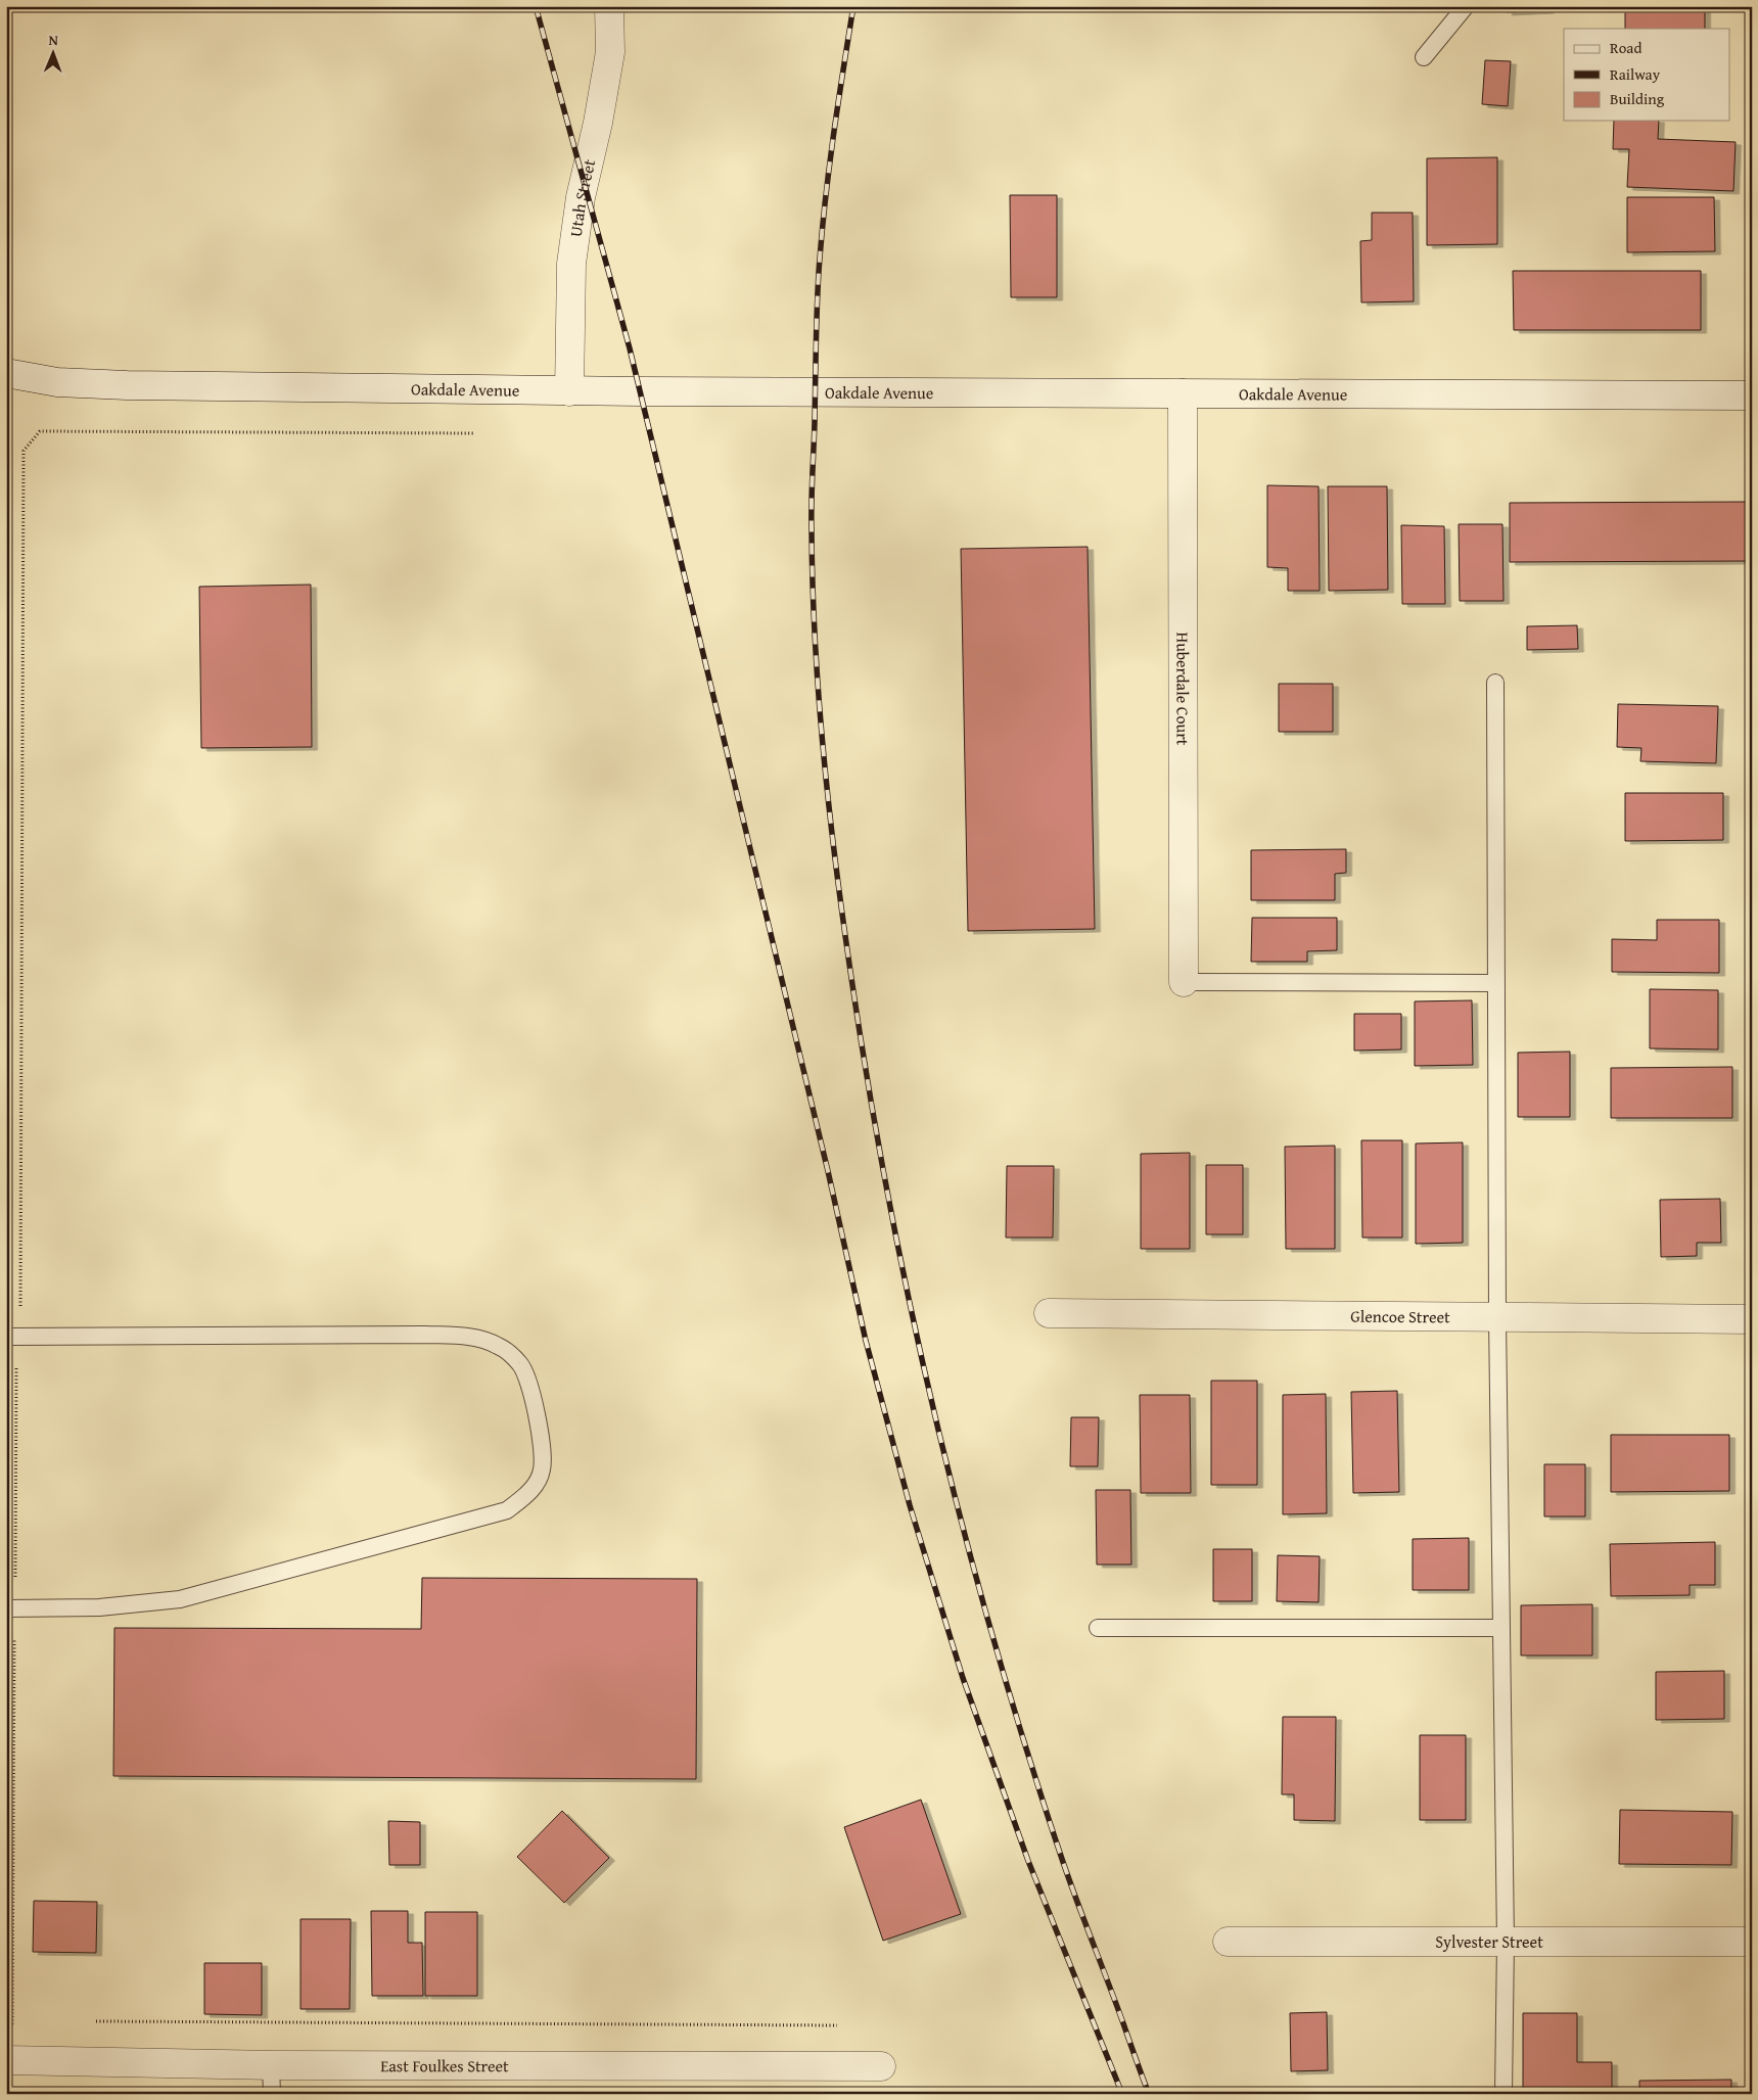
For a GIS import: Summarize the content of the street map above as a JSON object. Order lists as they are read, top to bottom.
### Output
{
  "streets": {
    "street": [
      "Utah Street",
      "Oakdale Avenue",
      "Huberdale Court",
      "Glencoe Street",
      "Sylvester Street",
      "East Foulkes Street"
    ]
  },
  "crossings": [
    ["Utah Street", "Oakdale Avenue"],
    ["Oakdale Avenue", "Huberdale Court"]
  ],
  "legend": ["Road", "Railway", "Building"],
  "north": "top"
}
